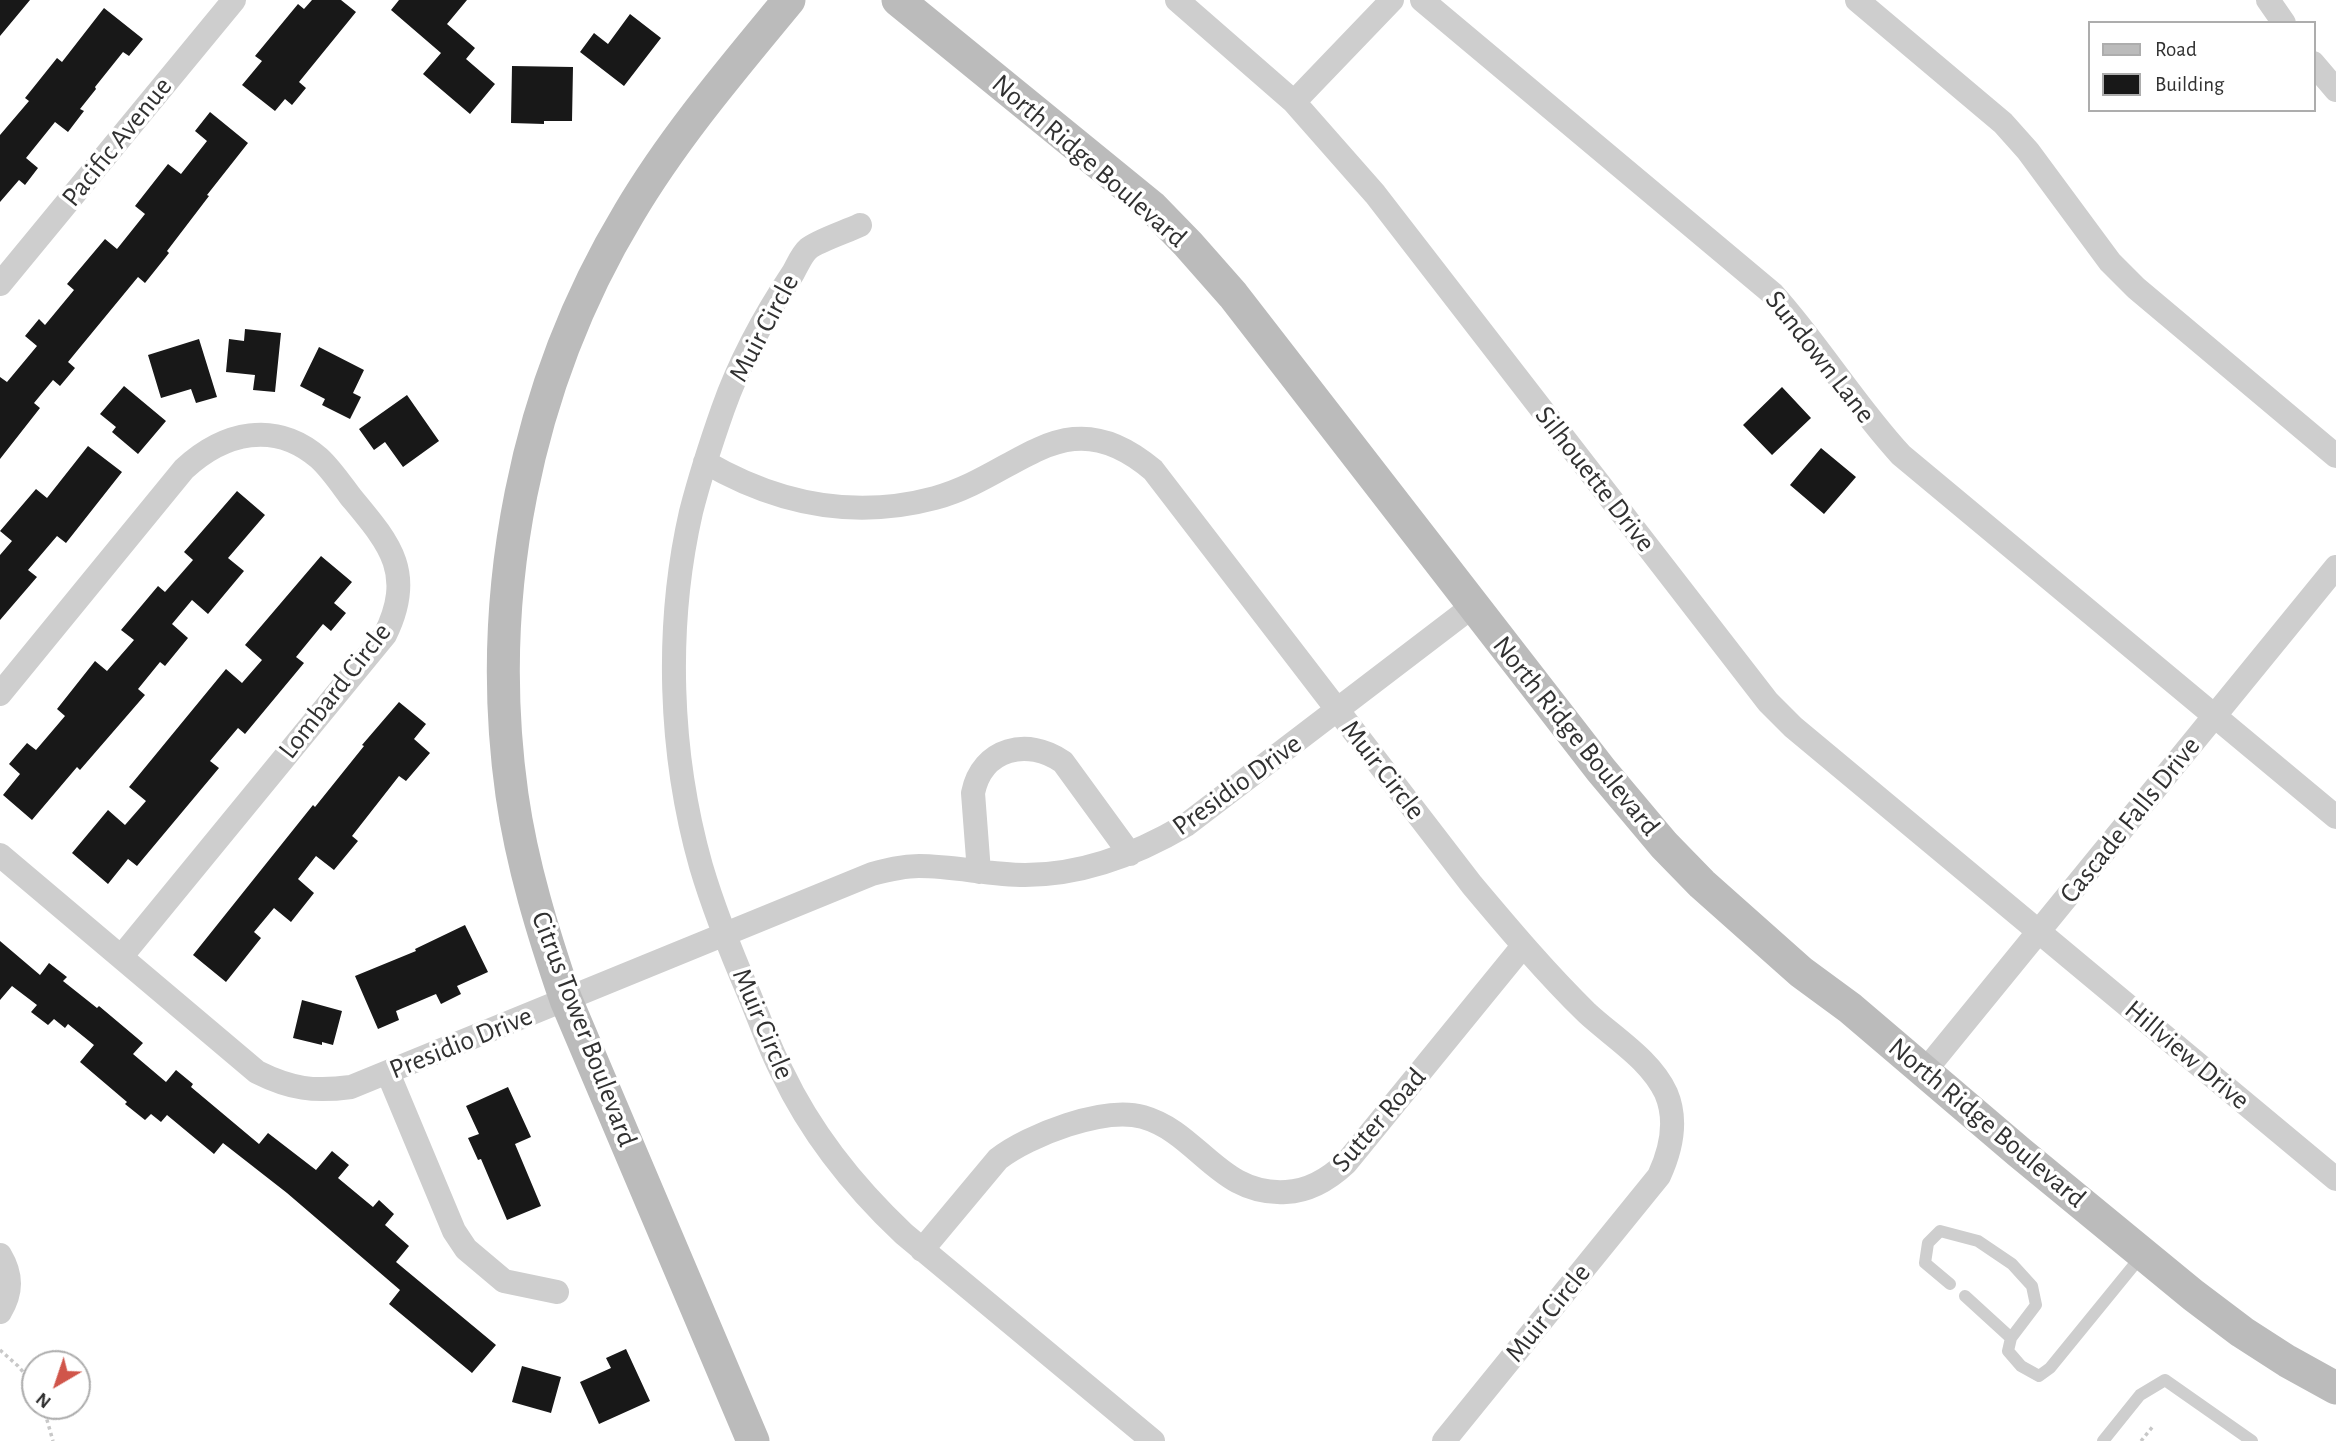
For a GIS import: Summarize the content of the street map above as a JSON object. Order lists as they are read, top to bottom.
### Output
{
  "streets": {
    "street": [
      "Pacific Avenue",
      "North Ridge Boulevard",
      "Muir Circle",
      "Sundown Lane",
      "Silhouette Drive",
      "Lombard Circle",
      "Presidio Drive",
      "Cascade Falls Drive",
      "Citrus Tower Boulevard",
      "Hillview Drive",
      "Sutter Road"
    ]
  },
  "crossings": [
    ["North Ridge Boulevard", "Presidio Drive"],
    ["North Ridge Boulevard", "Cascade Falls Drive"],
    ["Muir Circle", "Presidio Drive"],
    ["Muir Circle", "Sutter Road"],
    ["Sundown Lane", "Cascade Falls Drive"],
    ["Silhouette Drive", "Cascade Falls Drive"],
    ["Silhouette Drive", "Hillview Drive"],
    ["Lombard Circle", "Presidio Drive"],
    ["Presidio Drive", "Citrus Tower Boulevard"],
    ["Cascade Falls Drive", "Hillview Drive"]
  ],
  "legend": ["Road", "Building"],
  "north": "bottom left"
}
